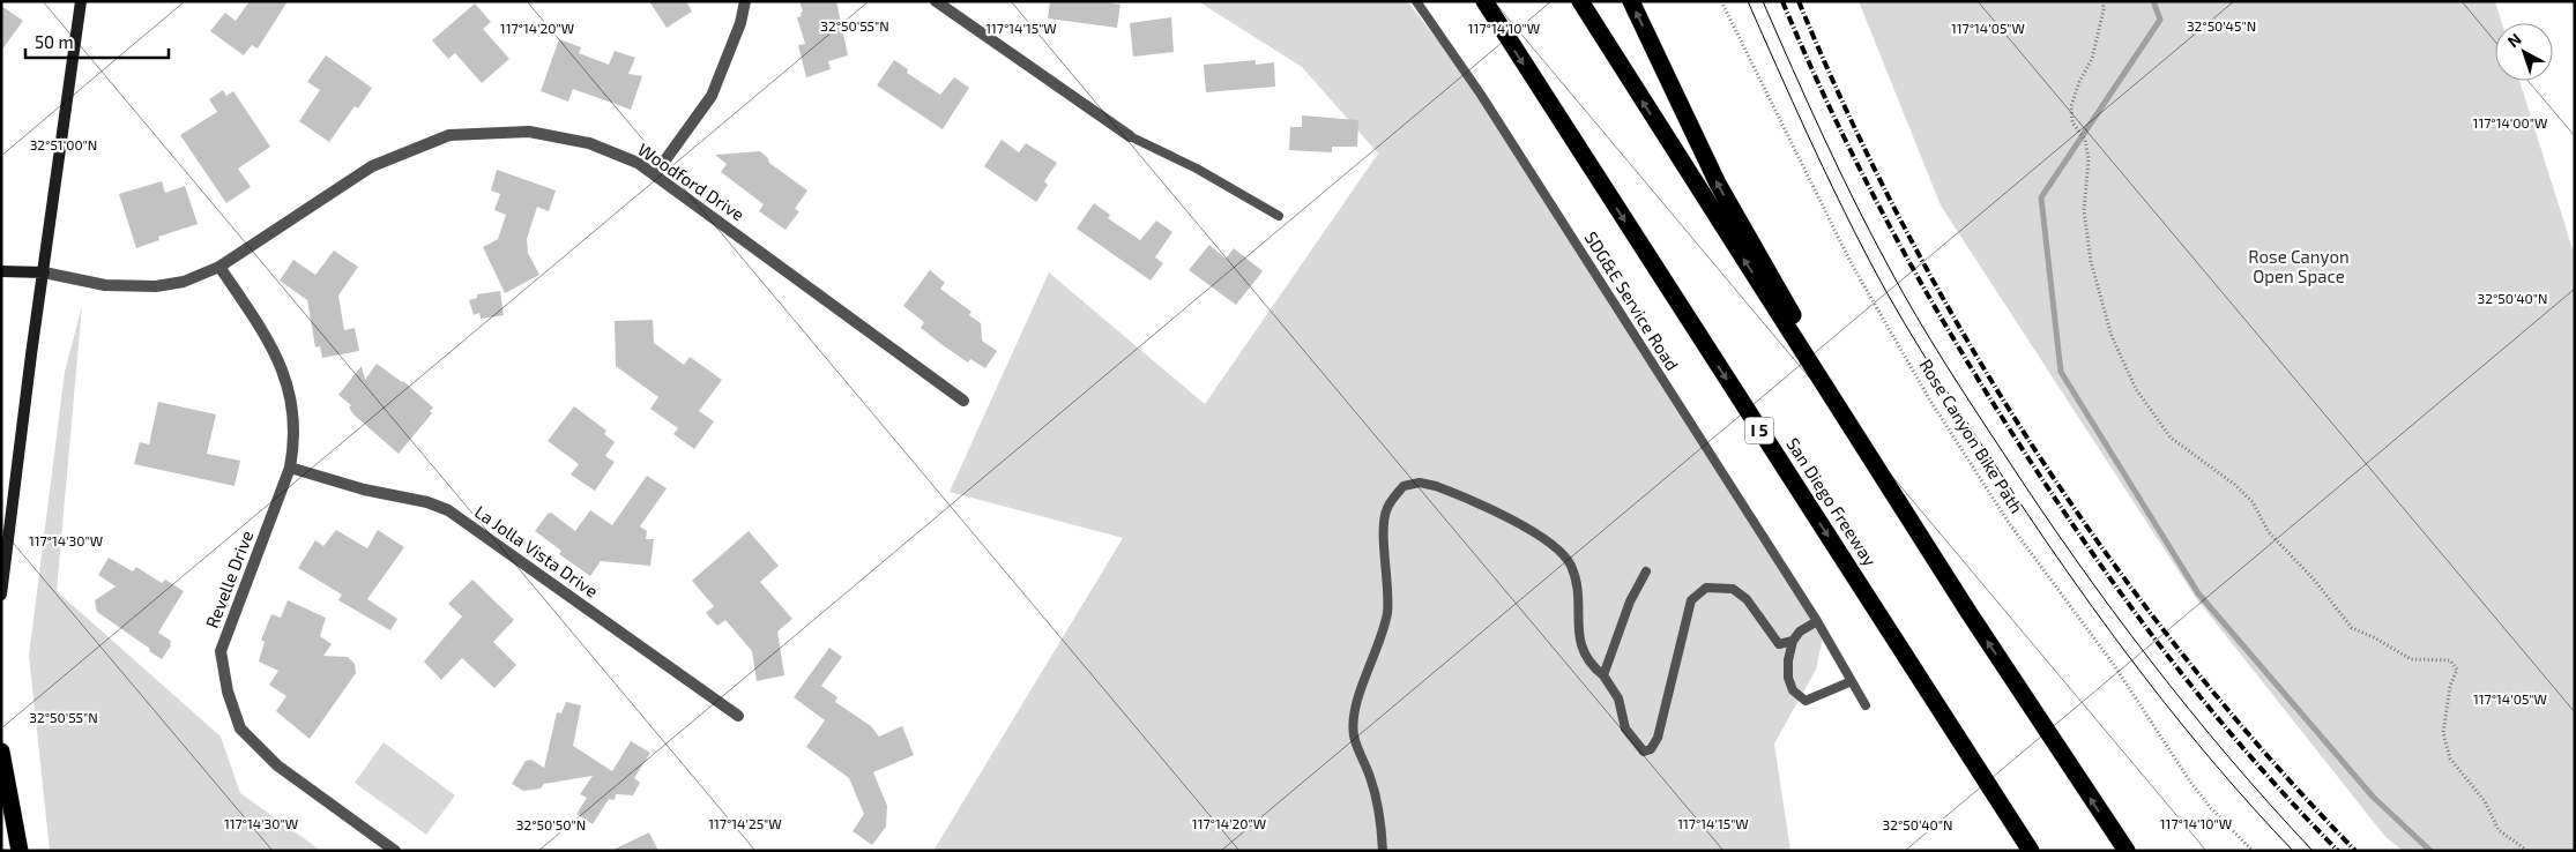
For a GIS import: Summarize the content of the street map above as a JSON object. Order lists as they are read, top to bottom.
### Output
{
  "streets": {
    "highway": ["I 5", "San Diego Freeway"],
    "street": ["Woodford Drive", "La Jolla Vista Drive", "Revelle Drive"],
    "lane": ["SDG&E Service Road"],
    "path": ["Rose Canyon Bike Path"]
  },
  "crossings": [
    ["Woodford Drive", "Revelle Drive"],
    ["La Jolla Vista Drive", "Revelle Drive"]
  ],
  "parks": ["Rose Canyon Open Space"],
  "scale_bar": "50 m",
  "north": "top left",
  "coordinates": [
    "32°50'55\"N",
    "32°50'45\"N",
    "117°14'15\"W",
    "117°14'10\"W",
    "117°14'05\"W",
    "117°14'20\"W",
    "117°14'00\"W",
    "32°51'00\"N",
    "32°50'40\"N",
    "117°14'30\"W",
    "117°14'25\"W",
    "32°50'50\"N"
  ]
}
